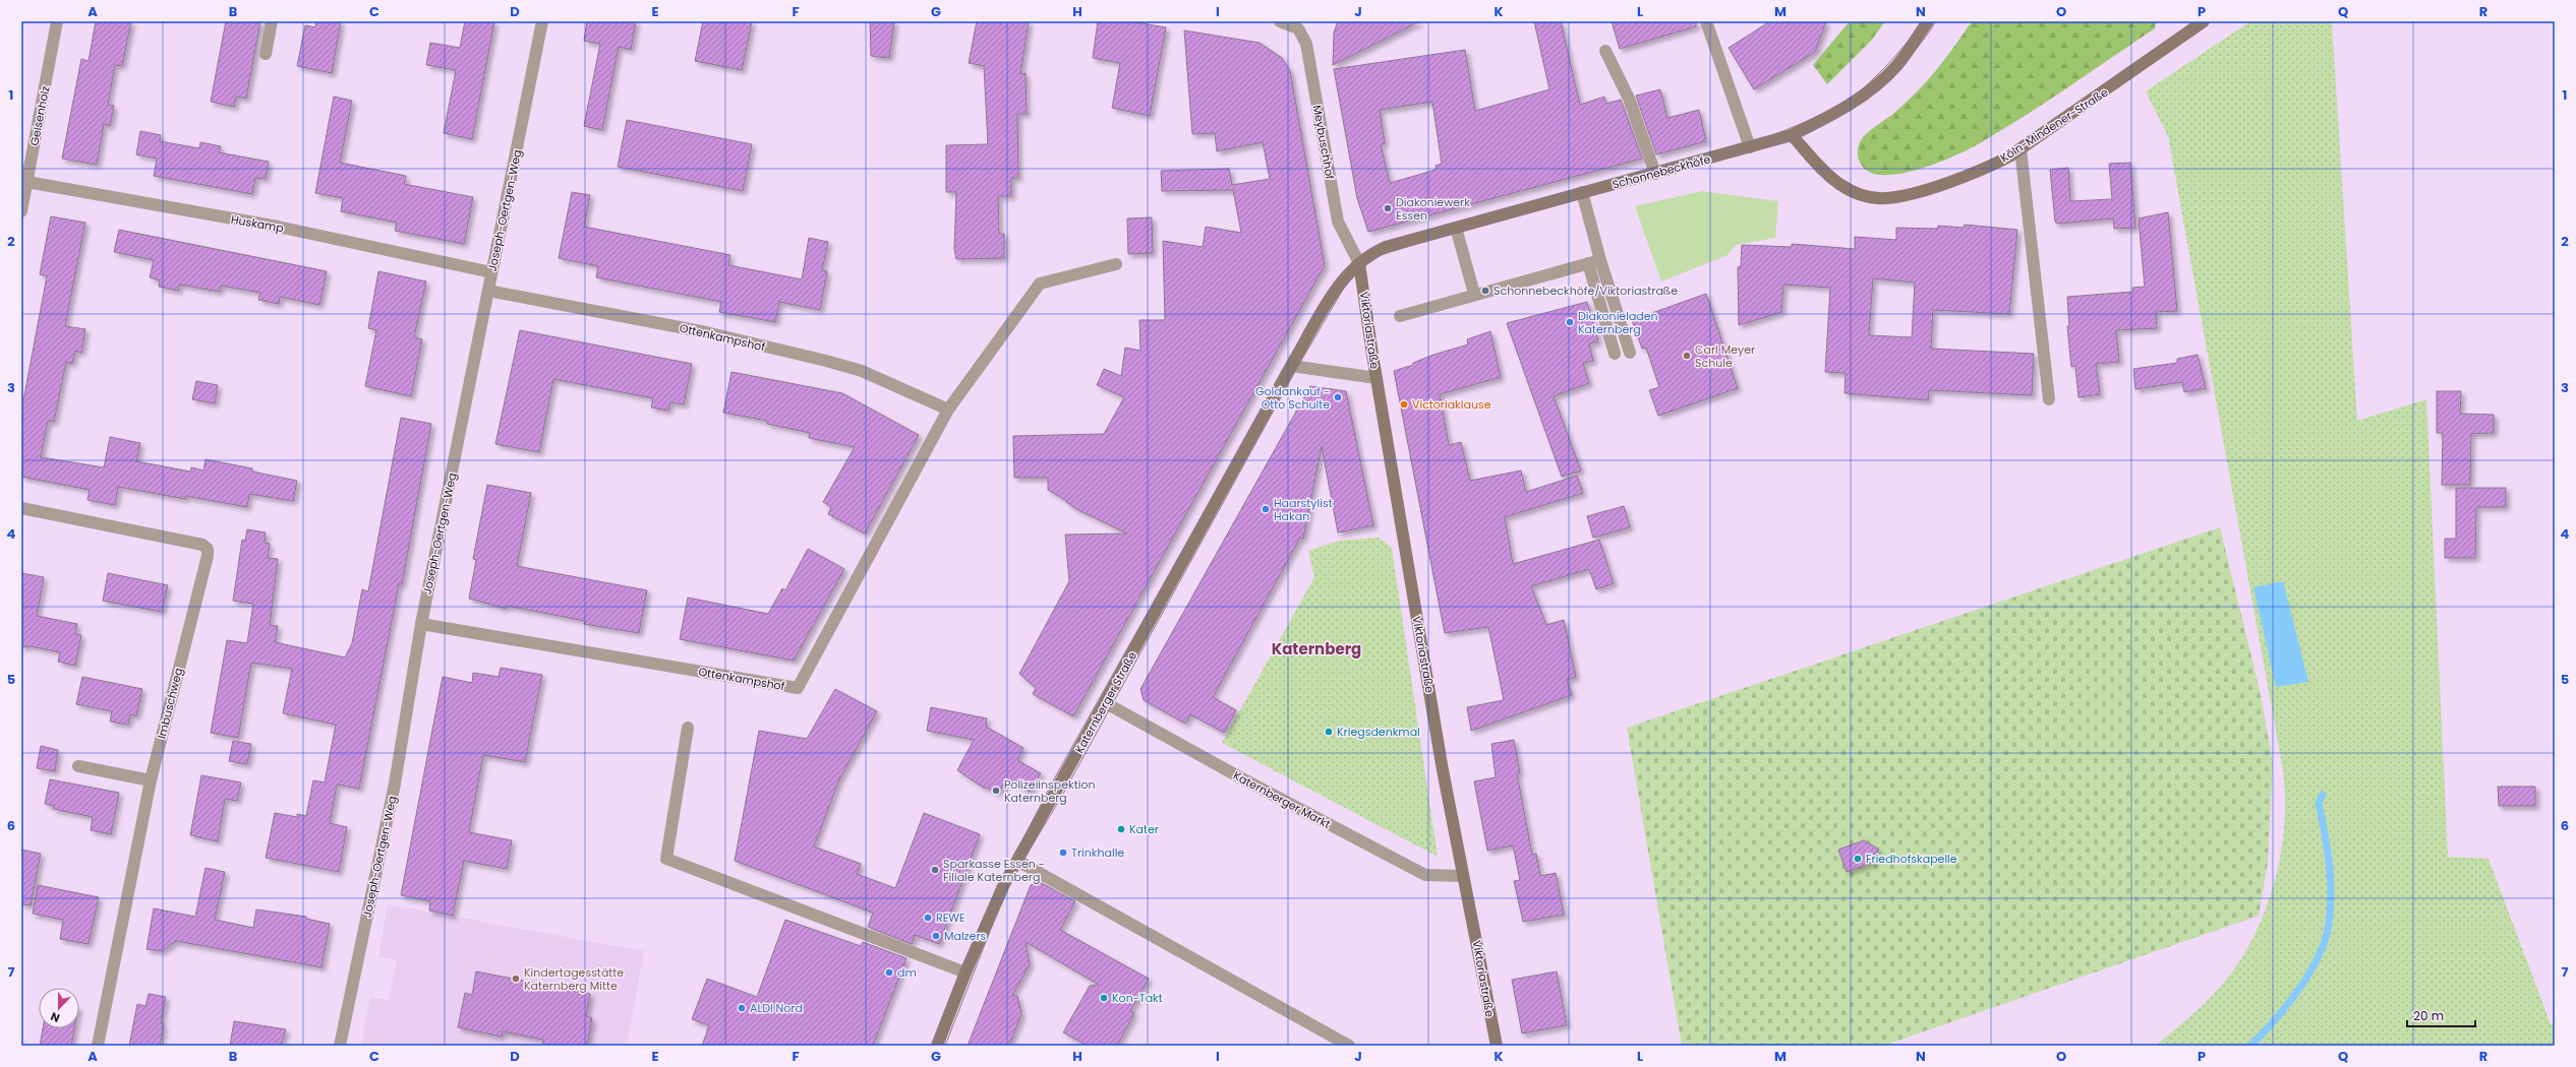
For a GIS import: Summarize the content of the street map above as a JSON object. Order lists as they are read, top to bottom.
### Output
{
  "streets": {
    "main road": [
      "Köln-Mindener-Straße",
      "Schonnebeckhöfe",
      "Viktoriastraße",
      "Katernberger Straße"
    ],
    "street": [
      "Gelsenholz",
      "Meybuschhof",
      "Joseph-Oertgen-Weg",
      "Huskamp",
      "Ottenkampshof",
      "Imbuschweg",
      "Katernberger Markt"
    ]
  },
  "crossings": [
    ["Gelsenholz", "Huskamp"],
    ["Köln-Mindener-Straße", "Schonnebeckhöfe"],
    ["Meybuschhof", "Schonnebeckhöfe"],
    ["Meybuschhof", "Viktoriastraße"],
    ["Meybuschhof", "Katernberger Straße"],
    ["Schonnebeckhöfe", "Viktoriastraße"],
    ["Schonnebeckhöfe", "Katernberger Straße"],
    ["Joseph-Oertgen-Weg", "Huskamp"],
    ["Joseph-Oertgen-Weg", "Ottenkampshof"],
    ["Viktoriastraße", "Katernberger Straße"],
    ["Viktoriastraße", "Katernberger Markt"],
    ["Katernberger Straße", "Katernberger Markt"]
  ],
  "districts": ["Katernberg"],
  "places": [
    "Diakoniewerk Essen",
    "Schonnebeckhöfe/Viktoriastraße",
    "Diakonieladen Katernberg",
    "Carl Meyer Schule",
    "Goldankauf - Otto Schulte",
    "Victoriaklause",
    "Haarstylist Hakan",
    "Kriegsdenkmal",
    "Polizeiinspektion Katernberg",
    "Kater",
    "Trinkhalle",
    "Friedhofskapelle",
    "Sparkasse Essen - Filiale Katernberg",
    "REWE",
    "Malzers",
    "dm",
    "Kindertagesstätte Katernberg Mitte",
    "Kon-Takt",
    "ALDI Nord"
  ],
  "scale_bar": "20 m",
  "north": "bottom",
  "grid": {
    "columns": [
      "A",
      "B",
      "C",
      "D",
      "E",
      "F",
      "G",
      "H",
      "I",
      "J",
      "K",
      "L",
      "M",
      "N",
      "O",
      "P",
      "Q",
      "R"
    ],
    "rows": [
      "1",
      "2",
      "3",
      "4",
      "5",
      "6",
      "7"
    ]
  }
}
